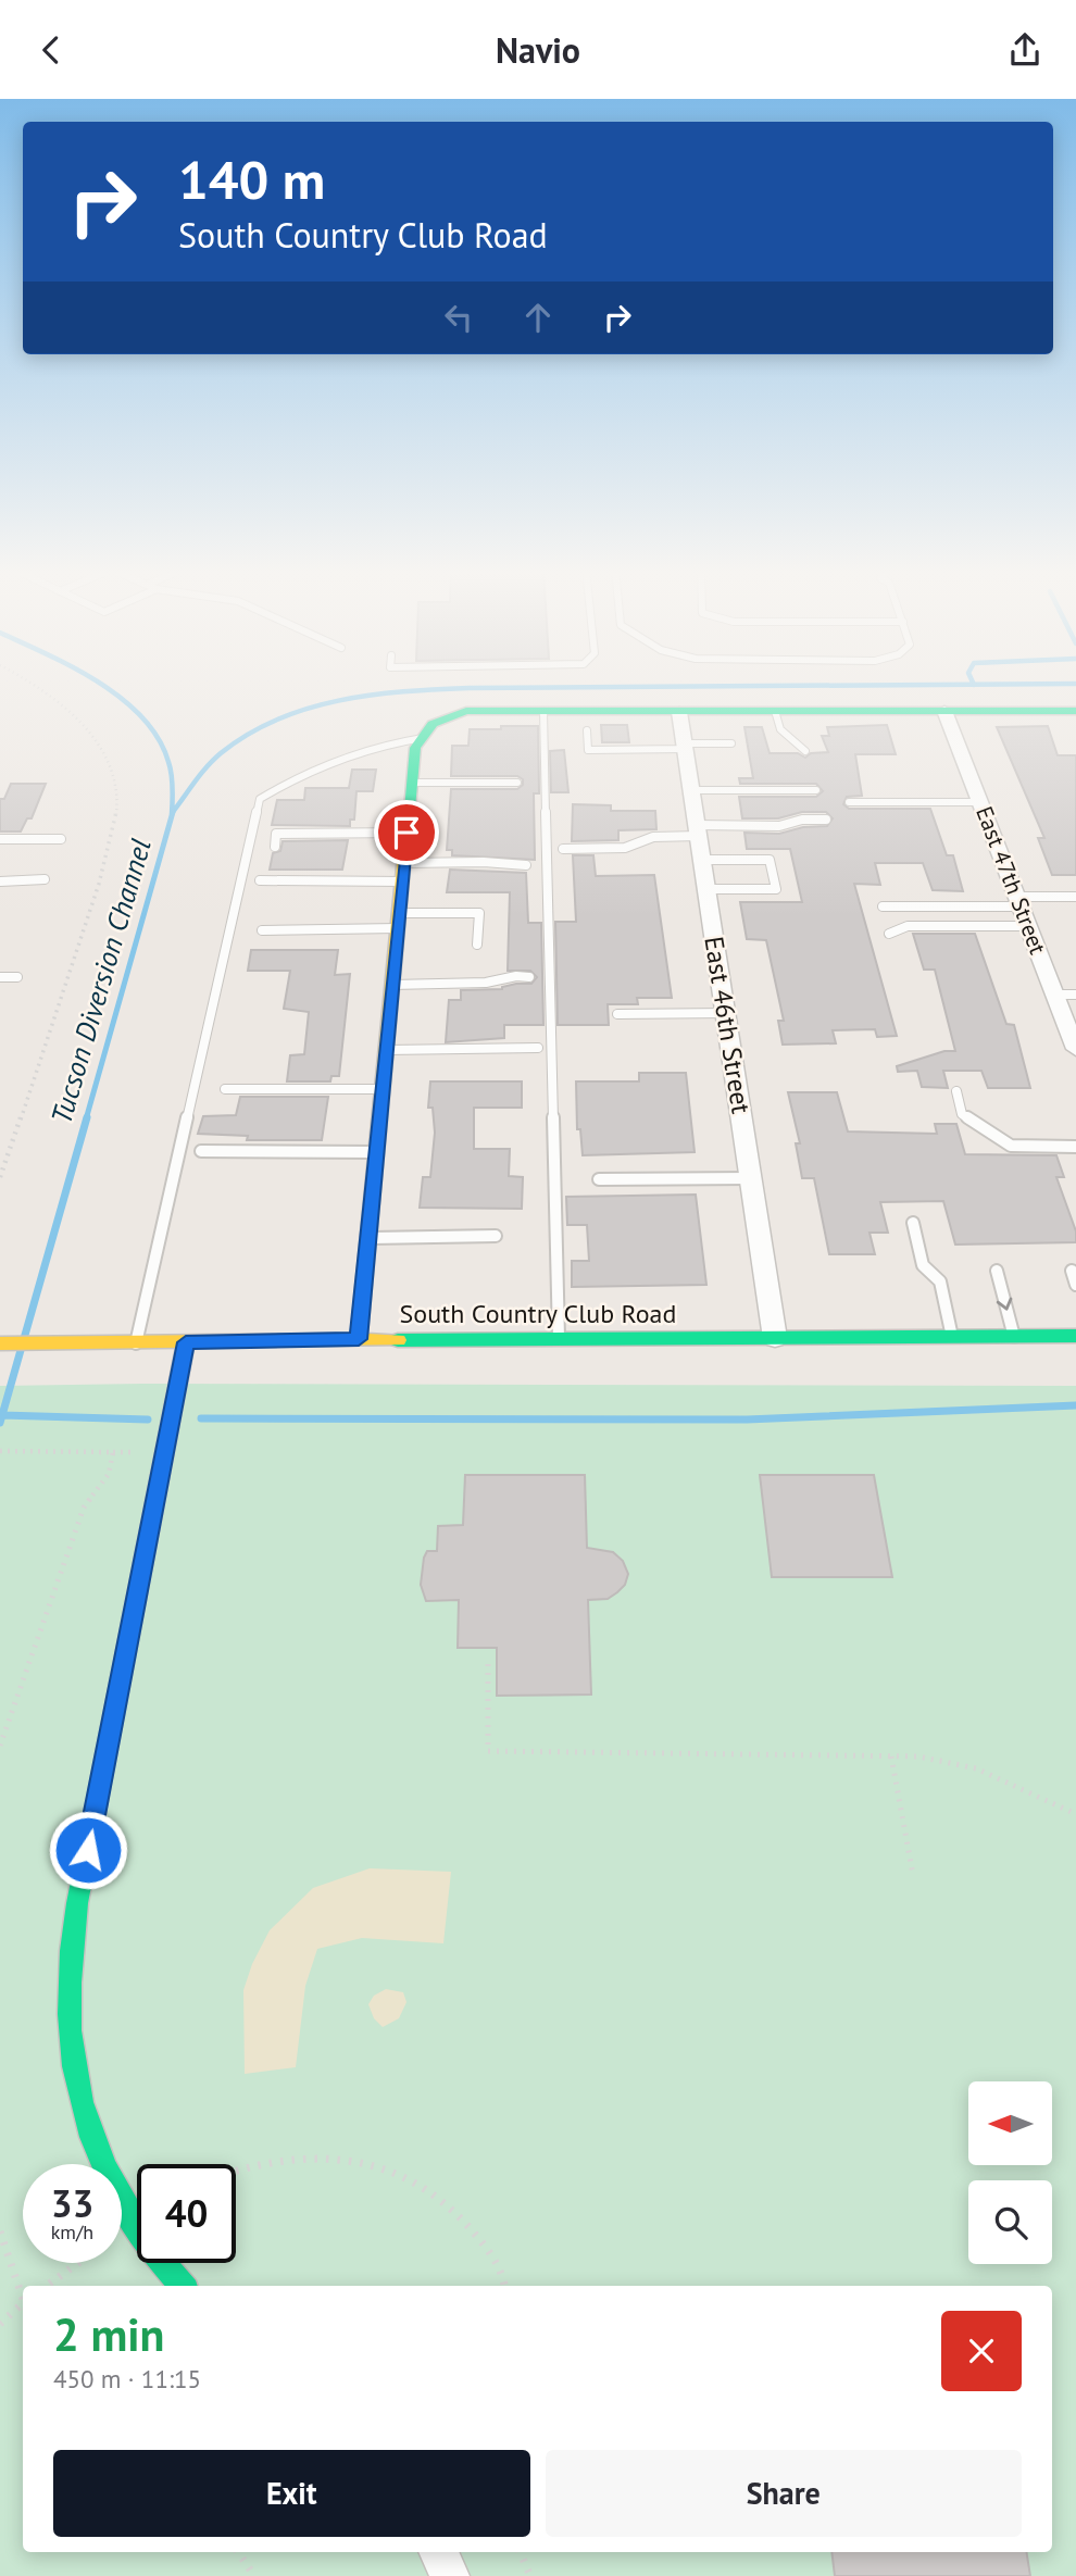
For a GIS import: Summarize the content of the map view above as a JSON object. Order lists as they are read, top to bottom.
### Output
{
  "streets": {
    "street": ["East 47th Street", "East 46th Street", "South Country Club Road"]
  },
  "crossings": [
    ["East 46th Street", "South Country Club Road"]
  ],
  "water": ["Tucson Diversion Channel"],
  "north": "left",
  "page": {
    "header": "Navio",
    "turn": ["140 m", "South Country Club Road"],
    "speed": "33 km/h",
    "limit": "40",
    "heading": ["2 min", "450 m · 11:15"],
    "buttons": ["Exit", "Share"]
  }
}
